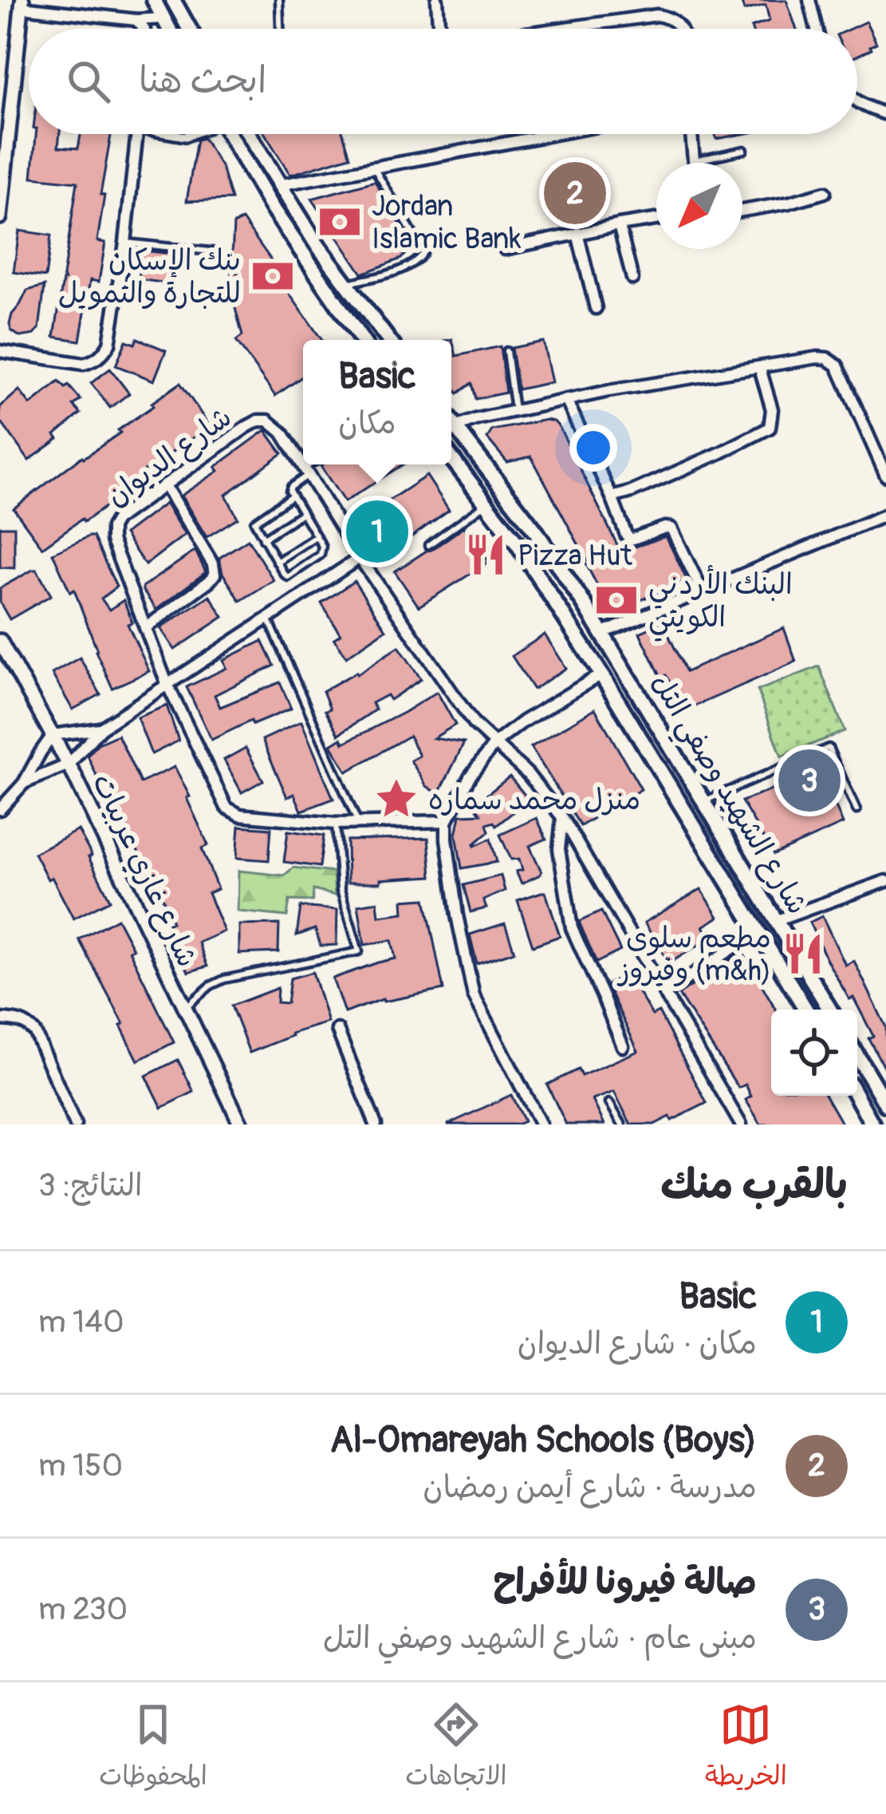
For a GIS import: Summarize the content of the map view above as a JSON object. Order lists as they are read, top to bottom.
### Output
{
  "streets": {
    "main road": ["شارع الشهيد وصفي التل"],
    "street": ["شارع الديوان", "شارع غازي عربيات"]
  },
  "places": {
    "bank": ["Jordan Islamic Bank", "بنك الإسكان للتجارة والتمويل", "البنك الأردني الكويتي"],
    "restaurant": ["Pizza Hut", "مطعم سلوى وفيروز (m&h)"],
    "place": ["منزل محمد سماره"]
  },
  "north": "bottom left",
  "page": {
    "search": "ابحث هنا",
    "pins": ["2", "1", "3"],
    "popup": ["Basic", "مكان"],
    "heading": ["بالقرب منك", "النتائج: 3"],
    "list": [
      {
        "mark": "1",
        "name": "Basic",
        "note": "مكان · شارع الديوان",
        "value": "140 m"
      },
      {
        "mark": "2",
        "name": "Al-Omareyah Schools (Boys)",
        "note": "مدرسة · شارع أيمن رمضان",
        "value": "150 m"
      },
      {
        "mark": "3",
        "name": "صالة فيرونا للأفراح",
        "note": "مبنى عام · شارع الشهيد وصفي التل",
        "value": "230 m"
      }
    ],
    "nav": ["الخريطة", "الاتجاهات", "المحفوظات"]
  }
}
